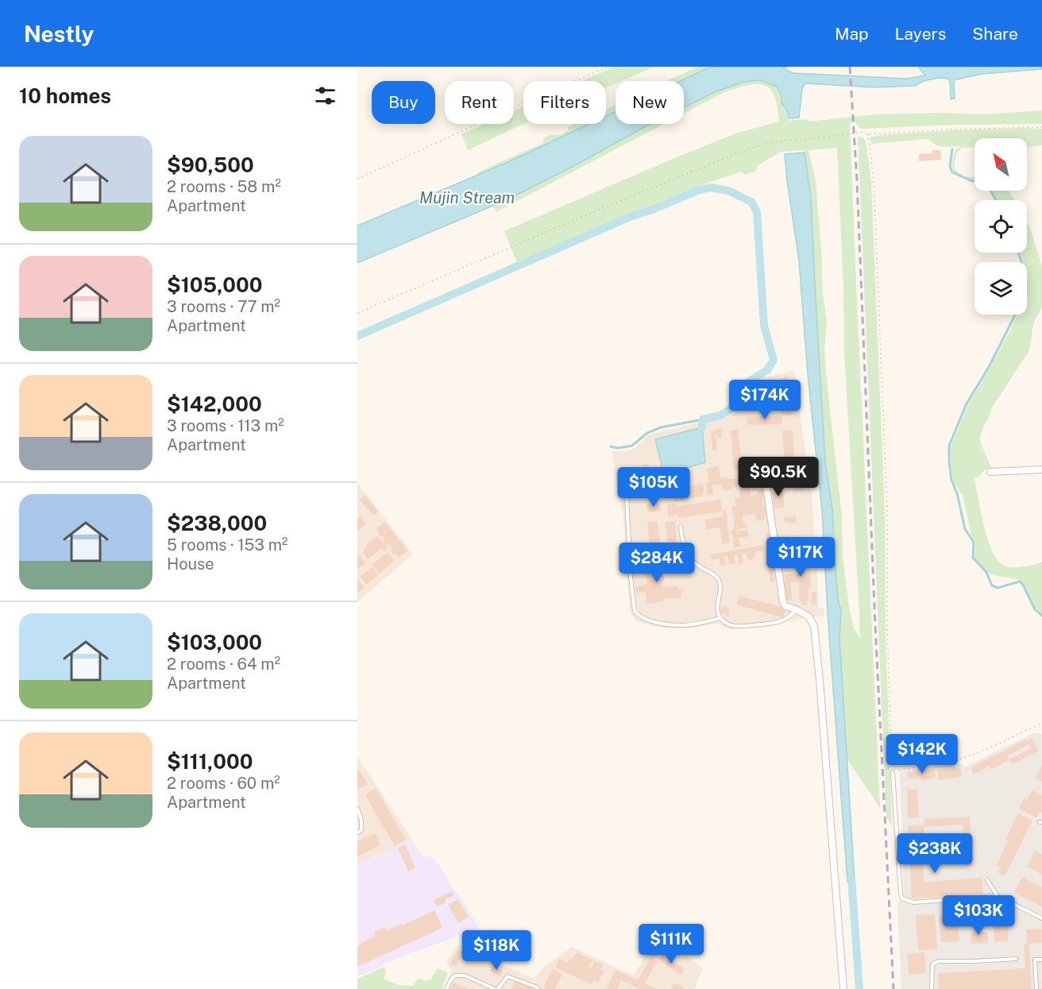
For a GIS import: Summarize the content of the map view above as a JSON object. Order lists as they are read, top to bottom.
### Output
{
  "water": ["Mujin Stream"],
  "north": "top left",
  "page": {
    "header": "Nestly",
    "nav": ["Map", "Layers", "Share"],
    "heading": "10 homes",
    "chip": [
      "Buy",
      "Rent",
      "Filters",
      "New"
    ],
    "list": [
      {
        "name": "$90,500",
        "note": "2 rooms · 58 m² · Apartment"
      },
      {
        "name": "$105,000",
        "note": "3 rooms · 77 m² · Apartment"
      },
      {
        "name": "$142,000",
        "note": "3 rooms · 113 m² · Apartment"
      },
      {
        "name": "$238,000",
        "note": "5 rooms · 153 m² · House"
      },
      {
        "name": "$103,000",
        "note": "2 rooms · 64 m² · Apartment"
      },
      {
        "name": "$111,000",
        "note": "2 rooms · 60 m² · Apartment"
      }
    ],
    "price": [
      "$174K",
      "$90.5K",
      "$105K",
      "$117K",
      "$284K",
      "$142K",
      "$238K",
      "$103K",
      "$111K",
      "$118K"
    ]
  }
}
